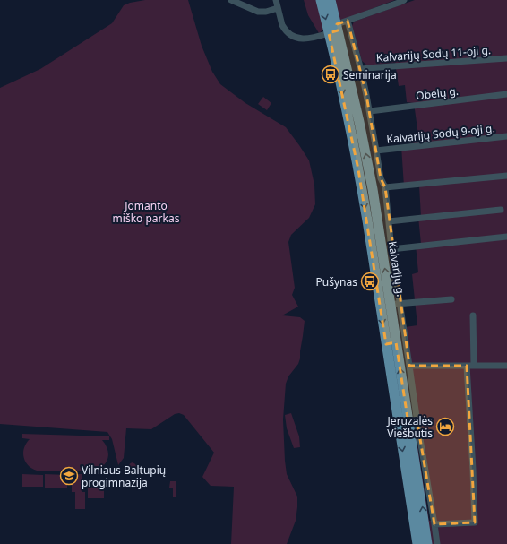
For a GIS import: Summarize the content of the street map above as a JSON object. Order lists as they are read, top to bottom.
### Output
{
  "streets": {
    "main road": ["Kalvarijų g."],
    "street": ["Kalvarijų Sodų 11-oji g.", "Obelų g.", "Kalvarijų Sodų 9-oji g."]
  },
  "parks": ["Jomanto miško parkas"],
  "places": {
    "bus stop": ["Seminarija", "Pušynas"],
    "hotel": ["Jeruzalės Viešbutis"],
    "school or university": ["Vilniaus Baltupių progimnazija"]
  }
}
